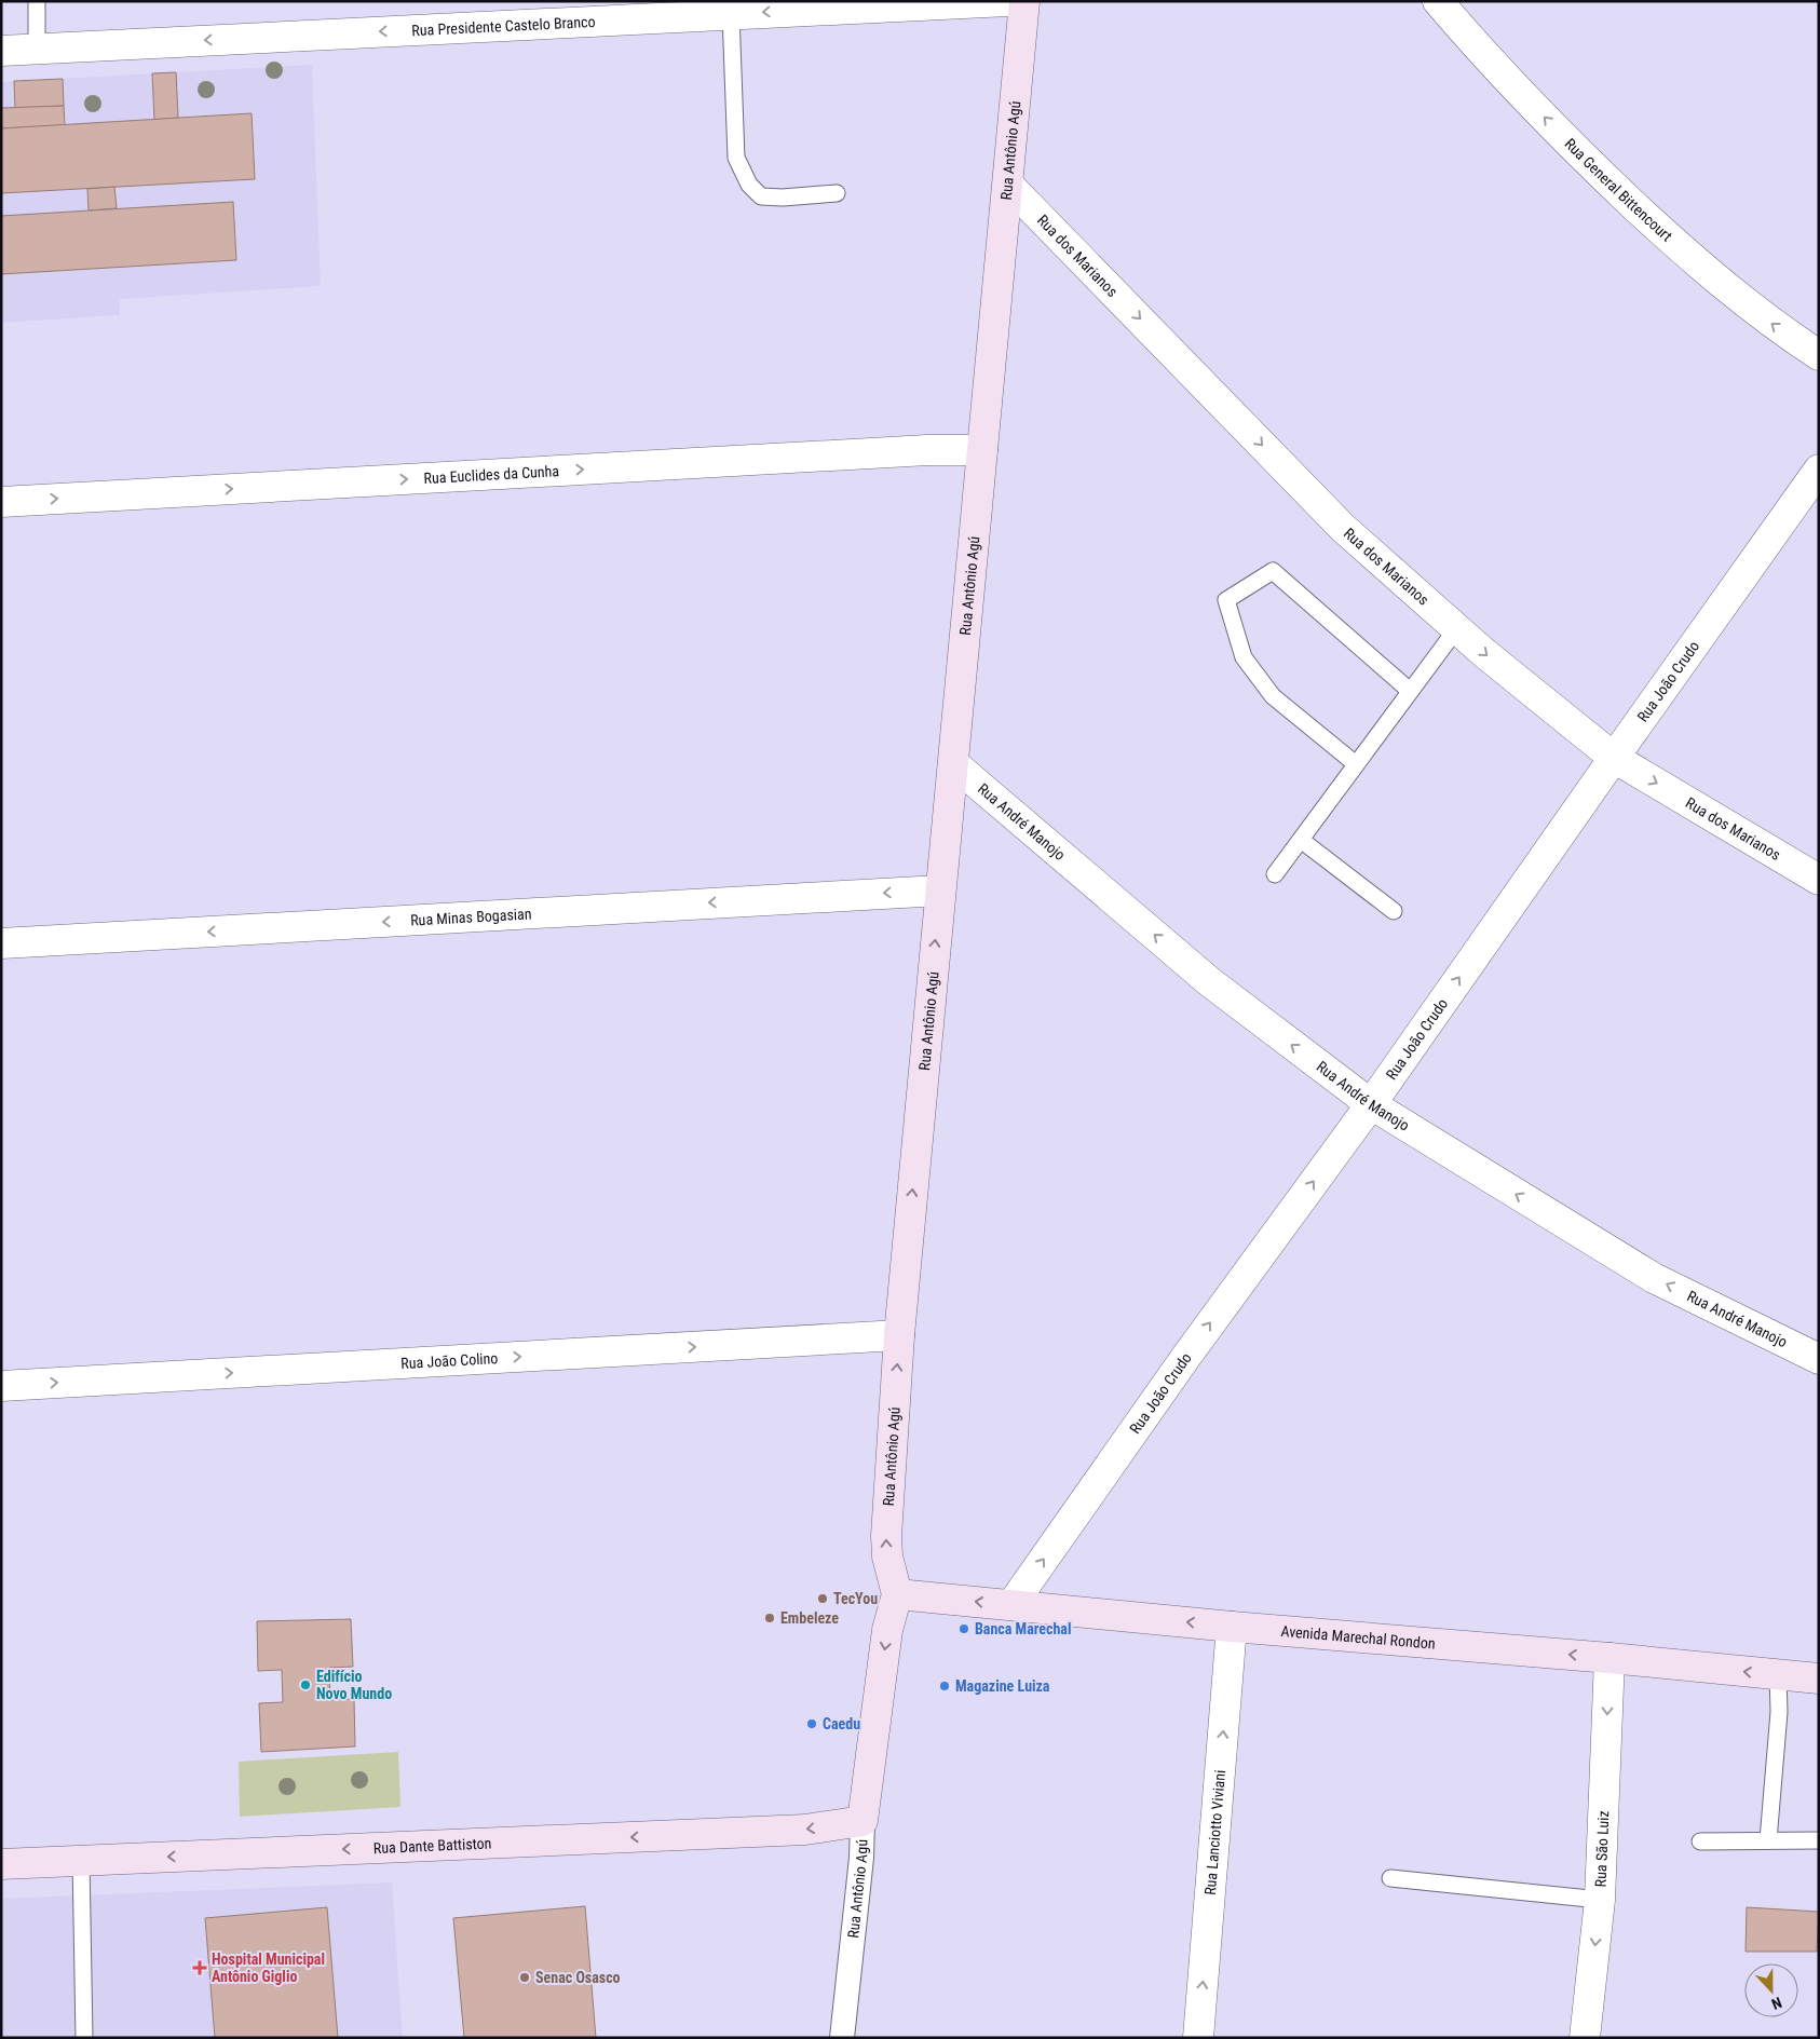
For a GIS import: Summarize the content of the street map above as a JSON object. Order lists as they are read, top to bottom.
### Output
{
  "streets": {
    "main road": ["Rua Antônio Agú", "Avenida Marechal Rondon", "Rua Dante Battiston"],
    "street": [
      "Rua Presidente Castelo Branco",
      "Rua General Bittencourt",
      "Rua dos Marianos",
      "Rua Euclides da Cunha",
      "Rua João Crudo",
      "Rua André Manojo",
      "Rua Minas Bogasian",
      "Rua João Colino",
      "Rua Lanciotto Viviani",
      "Rua São Luiz"
    ]
  },
  "crossings": [
    ["Rua Antônio Agú", "Rua dos Marianos"],
    ["Rua Antônio Agú", "Rua Euclides da Cunha"],
    ["Rua Antônio Agú", "Rua André Manojo"],
    ["Rua Antônio Agú", "Rua Minas Bogasian"],
    ["Rua Antônio Agú", "Rua João Colino"],
    ["Rua Antônio Agú", "Avenida Marechal Rondon"],
    ["Rua Antônio Agú", "Rua Dante Battiston"],
    ["Rua dos Marianos", "Rua João Crudo"],
    ["Rua João Crudo", "Rua André Manojo"],
    ["Rua João Crudo", "Avenida Marechal Rondon"],
    ["Avenida Marechal Rondon", "Rua Lanciotto Viviani"],
    ["Avenida Marechal Rondon", "Rua São Luiz"]
  ],
  "one_way": [
    "Rua Presidente Castelo Branco",
    "Rua General Bittencourt",
    "Rua dos Marianos",
    "Rua Euclides da Cunha",
    "Rua João Crudo",
    "Rua André Manojo",
    "Rua Minas Bogasian",
    "Rua João Colino",
    "Avenida Marechal Rondon",
    "Rua Lanciotto Viviani",
    "Rua Dante Battiston",
    "Rua São Luiz"
  ],
  "places": {
    "other": [
      "TecYou",
      "Embeleze",
      "Banca Marechal",
      "Edifício Novo Mundo",
      "Magazine Luiza",
      "Caedu",
      "Senac Osasco"
    ],
    "health": ["Hospital Municipal Antônio Giglio"]
  },
  "north": "bottom"
}
